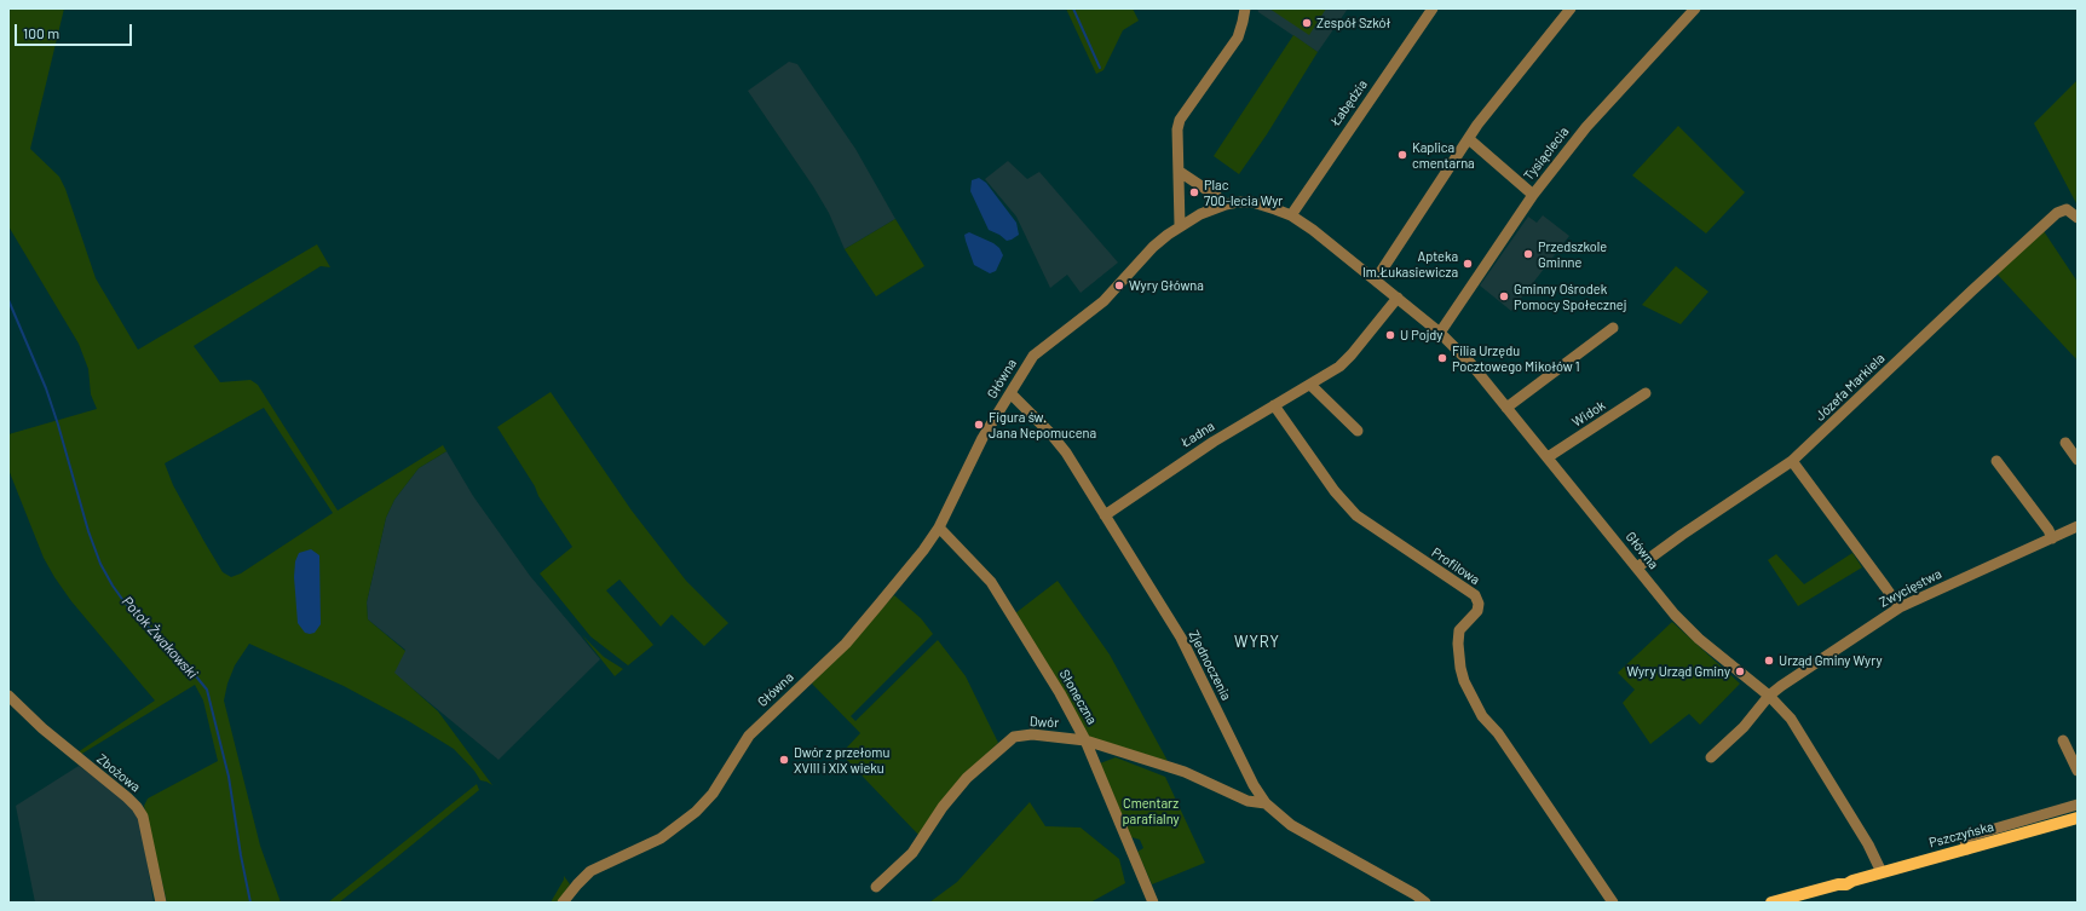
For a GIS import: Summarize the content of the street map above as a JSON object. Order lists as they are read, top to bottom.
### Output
{
  "streets": {
    "main road": ["Pszczyńska"],
    "street": [
      "Łabędzia",
      "Tysiąclecia",
      "Główna",
      "Józefa Markiela",
      "Widok",
      "Ładna",
      "Profilowa",
      "Zwycięstwa",
      "Zjednoczenia",
      "Słoneczna",
      "Dwór",
      "Zbożowa"
    ]
  },
  "crossings": [
    ["Łabędzia", "Główna"],
    ["Tysiąclecia", "Główna"],
    ["Główna", "Józefa Markiela"],
    ["Główna", "Widok"],
    ["Główna", "Ładna"],
    ["Główna", "Zwycięstwa"],
    ["Główna", "Zjednoczenia"],
    ["Główna", "Słoneczna"],
    ["Główna", "Pszczyńska"],
    ["Ładna", "Profilowa"],
    ["Ładna", "Zjednoczenia"],
    ["Zjednoczenia", "Dwór"],
    ["Słoneczna", "Dwór"]
  ],
  "districts": ["WYRY"],
  "water": ["Potok Żwakowski"],
  "parks": ["Cmentarz parafialny"],
  "places": [
    "Zespół Szkół",
    "Kaplica cmentarna",
    "Plac 700-lecia Wyr",
    "Przedszkole Gminne",
    "Apteka Im.Łukasiewicza",
    "Wyry Główna",
    "Gminny Ośrodek Pomocy Społecznej",
    "U Pojdy",
    "Filia Urzędu Pocztowego Mikołów 1",
    "Figura św. Jana Nepomucena",
    "Urząd Gminy Wyry",
    "Wyry Urząd Gminy",
    "Dwór z przełomu XVIII i XIX wieku"
  ],
  "scale_bar": "100 m"
}
